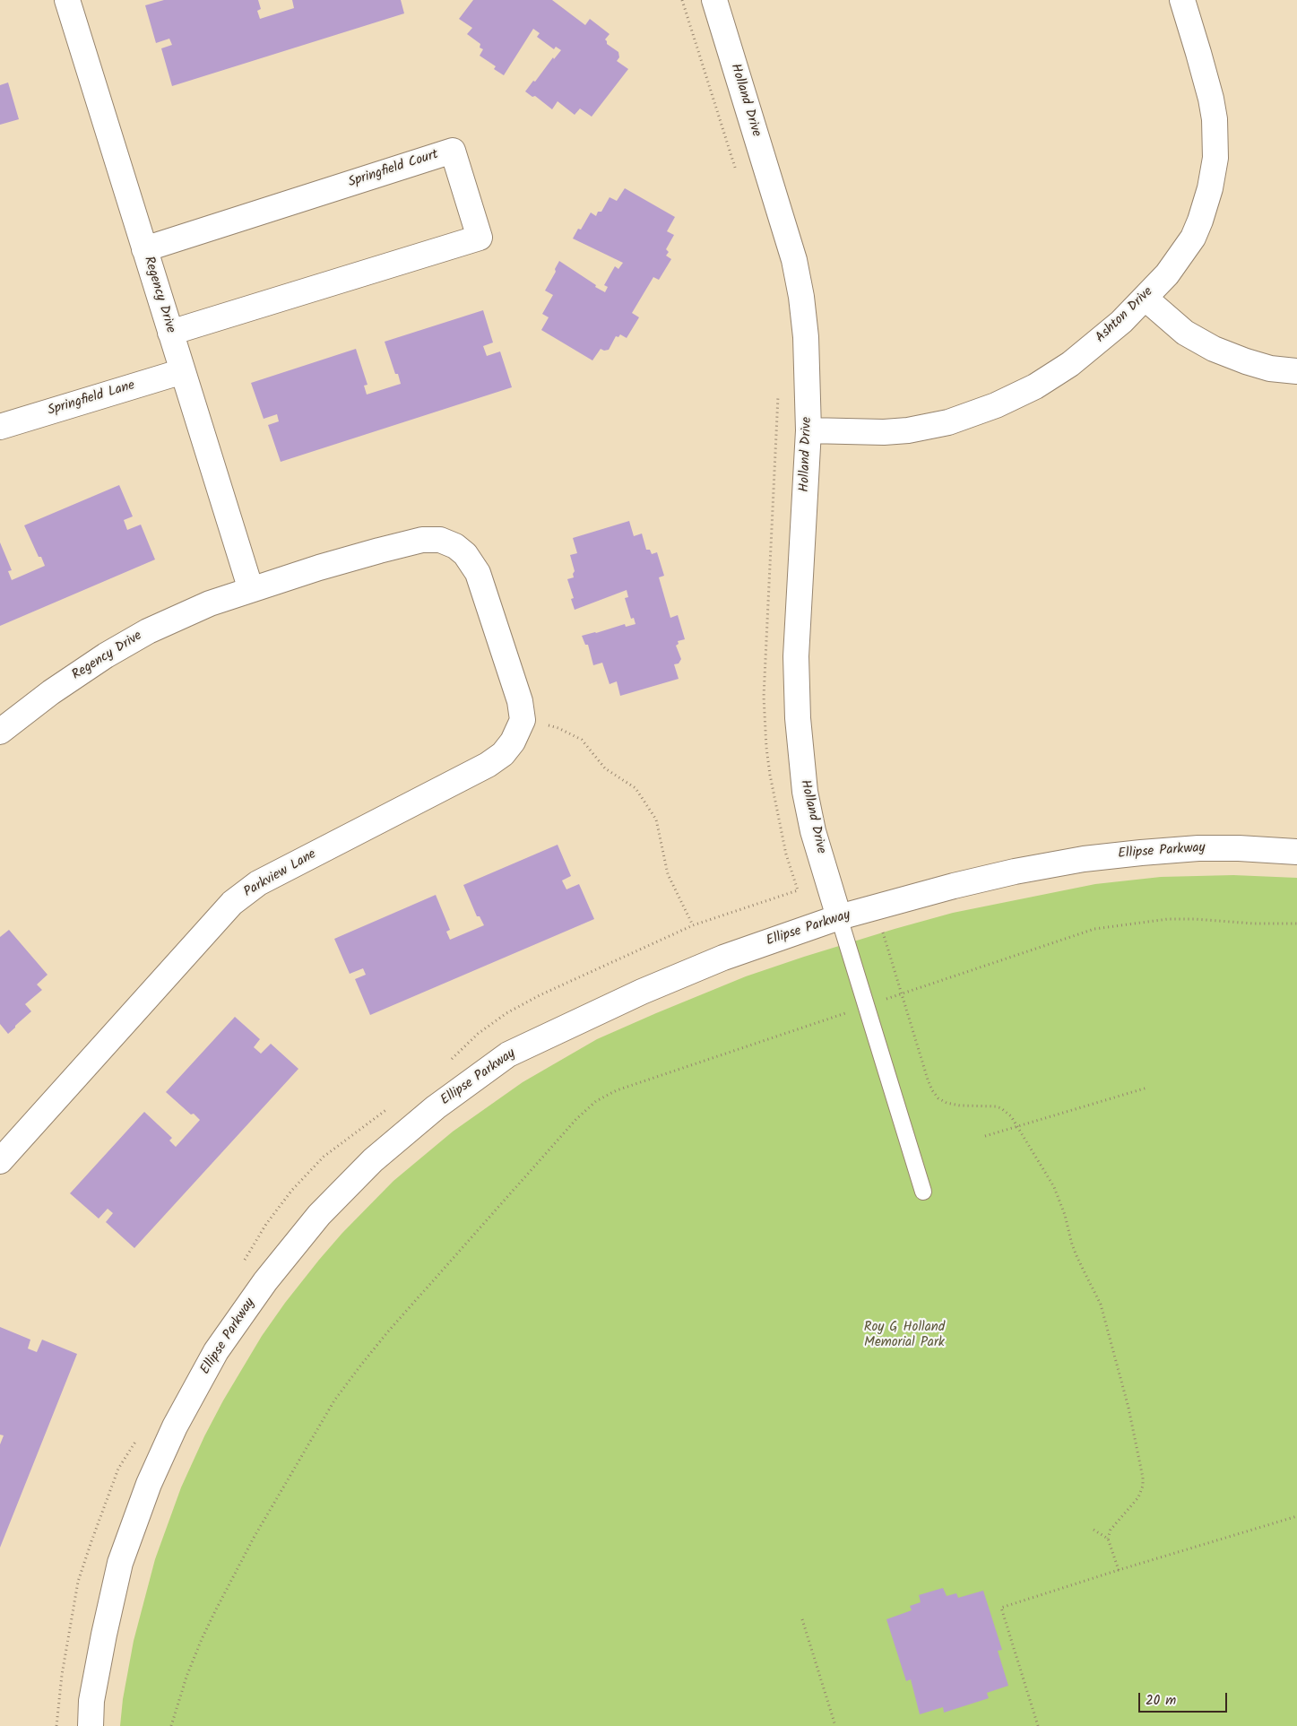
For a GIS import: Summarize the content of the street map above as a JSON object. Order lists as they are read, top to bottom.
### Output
{
  "streets": {
    "street": [
      "Holland Drive",
      "Springfield Court",
      "Regency Drive",
      "Ashton Drive",
      "Springfield Lane",
      "Ellipse Parkway",
      "Parkview Lane"
    ]
  },
  "crossings": [
    ["Holland Drive", "Ashton Drive"],
    ["Holland Drive", "Ellipse Parkway"],
    ["Springfield Court", "Regency Drive"],
    ["Regency Drive", "Springfield Lane"],
    ["Regency Drive", "Parkview Lane"]
  ],
  "parks": ["Roy G Holland Memorial Park"],
  "scale_bar": "20 m"
}
